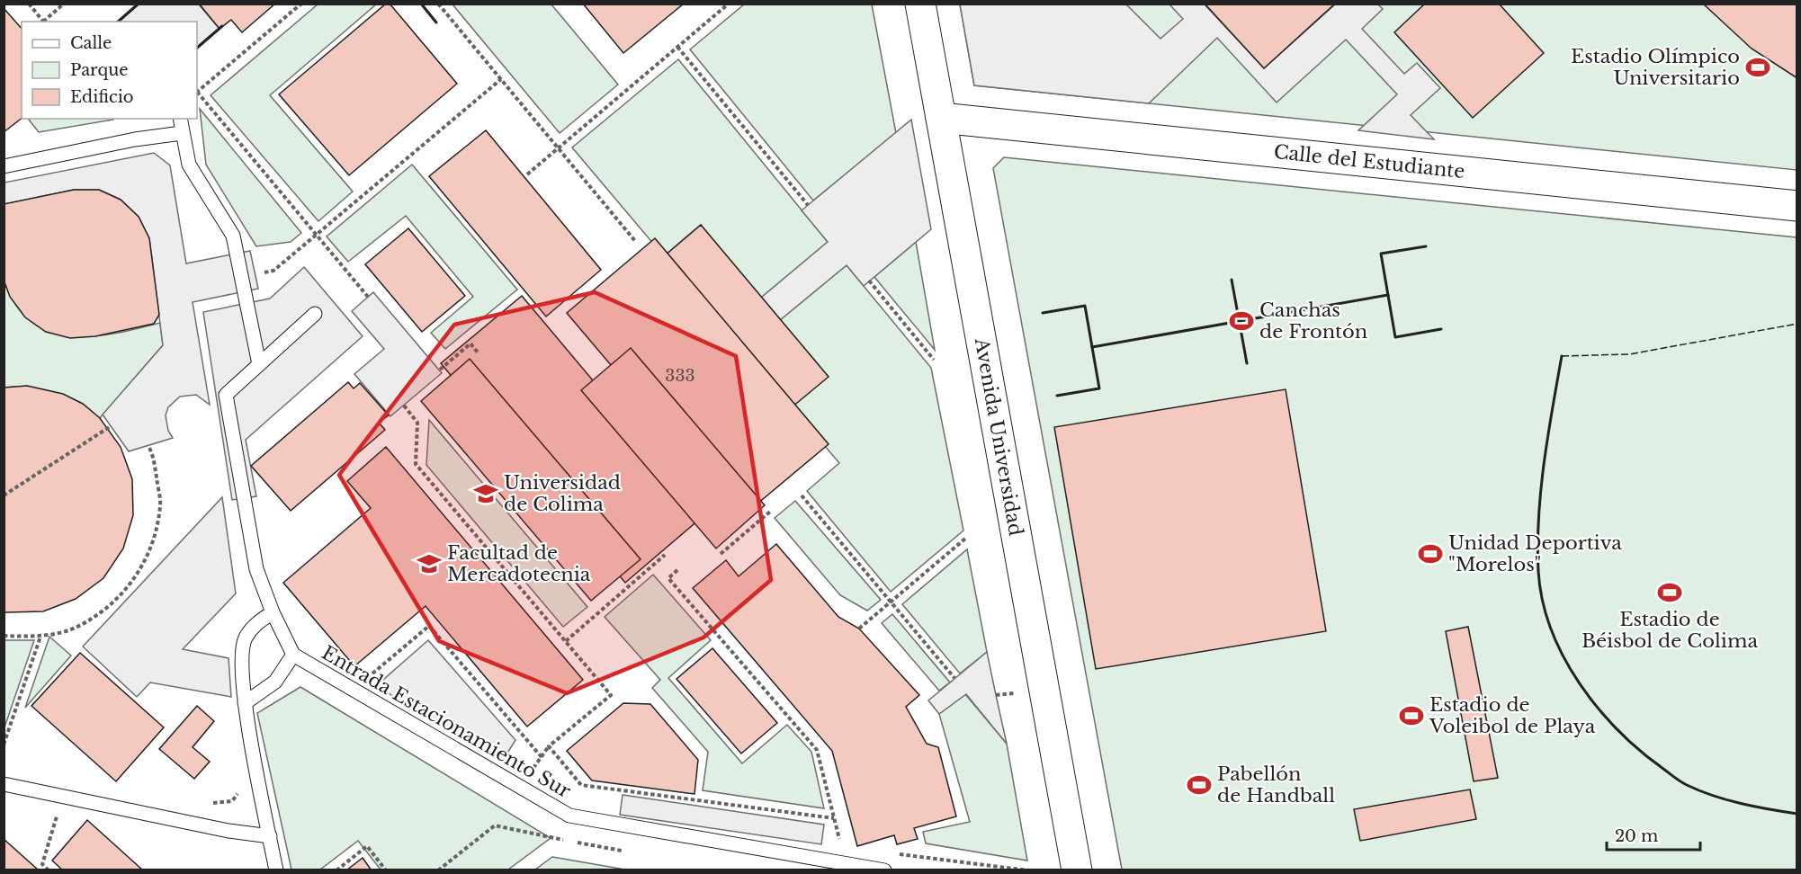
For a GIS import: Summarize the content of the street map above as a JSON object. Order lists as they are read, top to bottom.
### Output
{
  "streets": {
    "street": ["Calle del Estudiante", "Avenida Universidad"],
    "lane": ["Entrada Estacionamiento Sur"]
  },
  "crossings": [
    ["Calle del Estudiante", "Avenida Universidad"]
  ],
  "places": {
    "sports": [
      "Estadio Olímpico Universitario",
      "Canchas de Frontón",
      "Unidad Deportiva \"Morelos\"",
      "Estadio de Béisbol de Colima",
      "Estadio de Voleibol de Playa",
      "Pabellón de Handball"
    ],
    "school or university": ["Universidad de Colima", "Facultad de Mercadotecnia"]
  },
  "house_numbers": ["333"],
  "legend": ["Calle", "Parque", "Edificio"],
  "scale_bar": "20 m"
}
